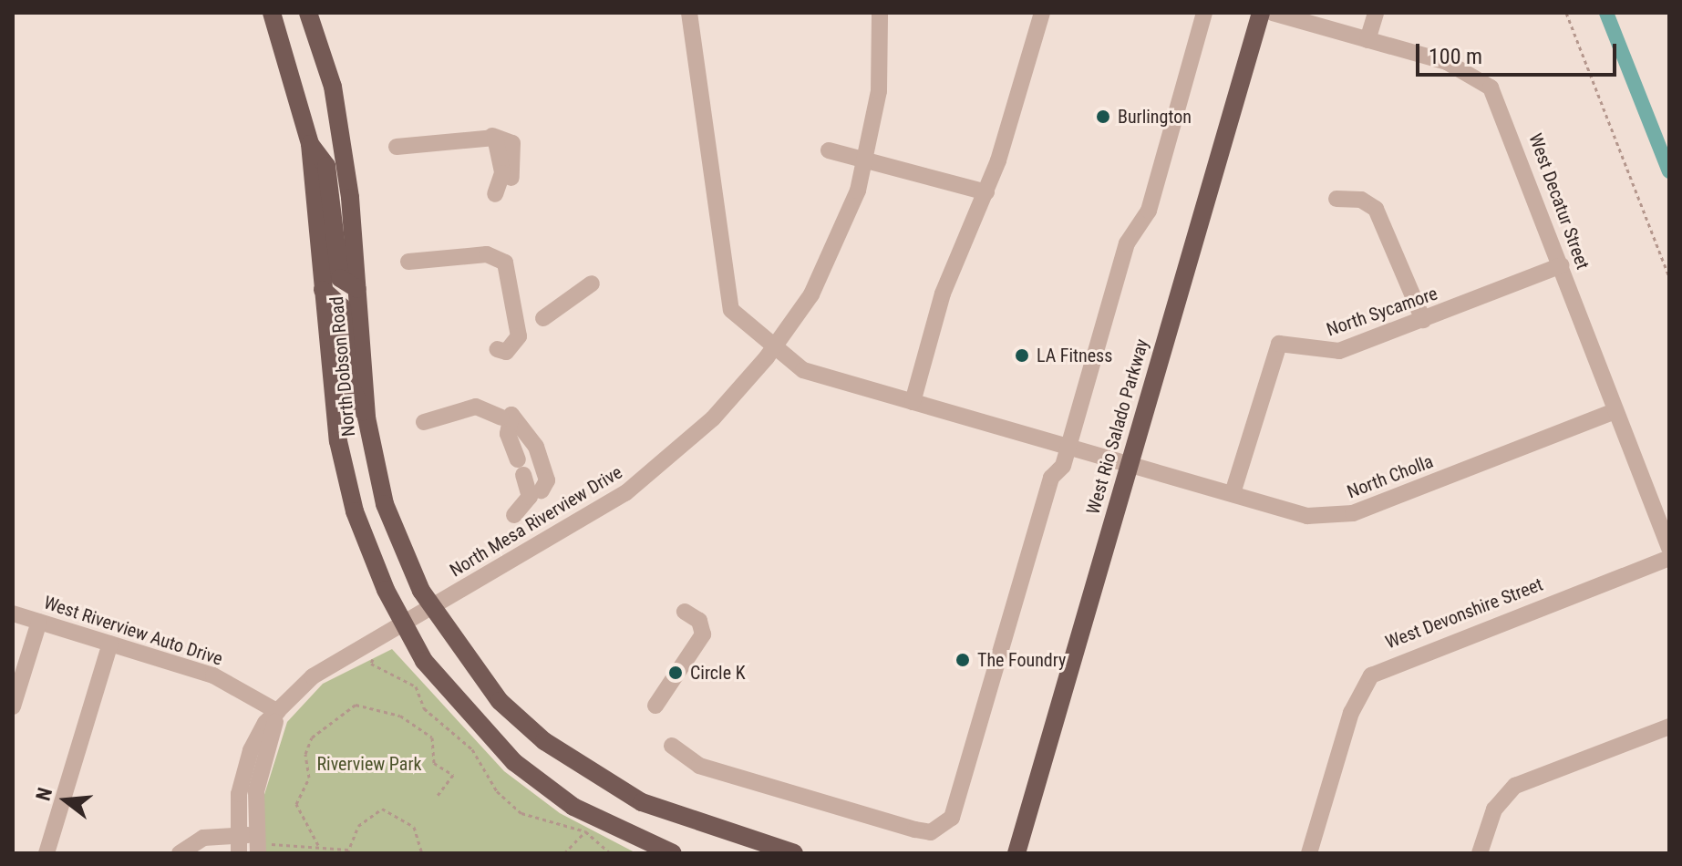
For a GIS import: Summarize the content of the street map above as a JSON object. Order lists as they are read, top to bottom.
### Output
{
  "streets": {
    "main road": ["North Dobson Road", "West Rio Salado Parkway"],
    "street": [
      "West Decatur Street",
      "North Sycamore",
      "North Cholla",
      "North Mesa Riverview Drive",
      "West Devonshire Street",
      "West Riverview Auto Drive"
    ]
  },
  "crossings": [
    ["West Decatur Street", "North Sycamore"],
    ["West Decatur Street", "North Cholla"],
    ["North Sycamore", "North Cholla"],
    ["North Dobson Road", "North Mesa Riverview Drive"],
    ["West Rio Salado Parkway", "North Cholla"],
    ["North Cholla", "North Mesa Riverview Drive"],
    ["North Mesa Riverview Drive", "West Riverview Auto Drive"]
  ],
  "parks": ["Riverview Park"],
  "places": [
    "Burlington",
    "LA Fitness",
    "The Foundry",
    "Circle K"
  ],
  "scale_bar": "100 m",
  "north": "left"
}
